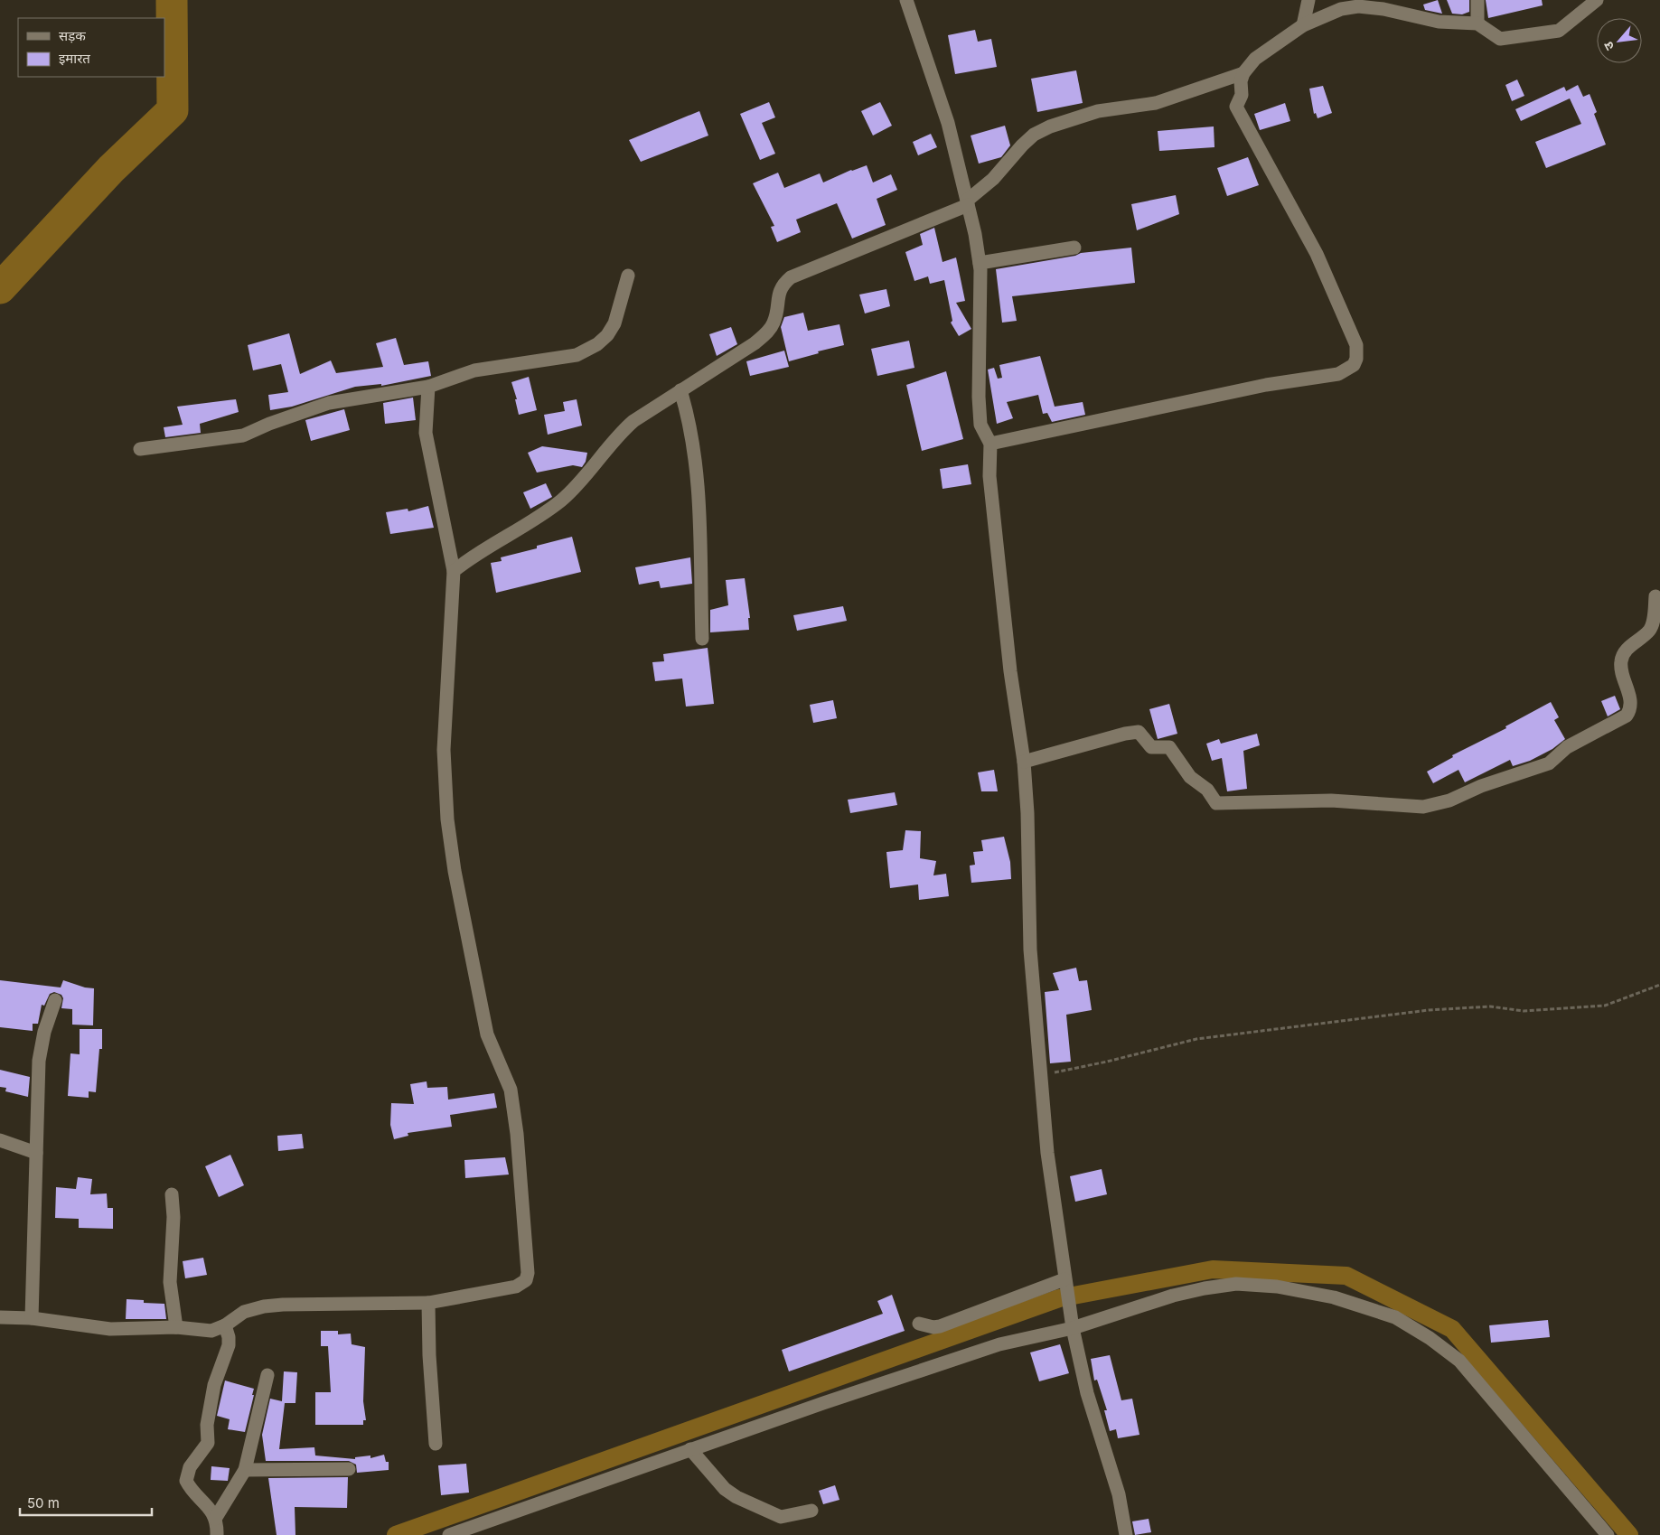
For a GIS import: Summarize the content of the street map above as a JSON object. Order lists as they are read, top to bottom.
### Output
{
  "legend": ["सड़क", "इमारत"],
  "scale_bar": "50 m",
  "north": "bottom left"
}
